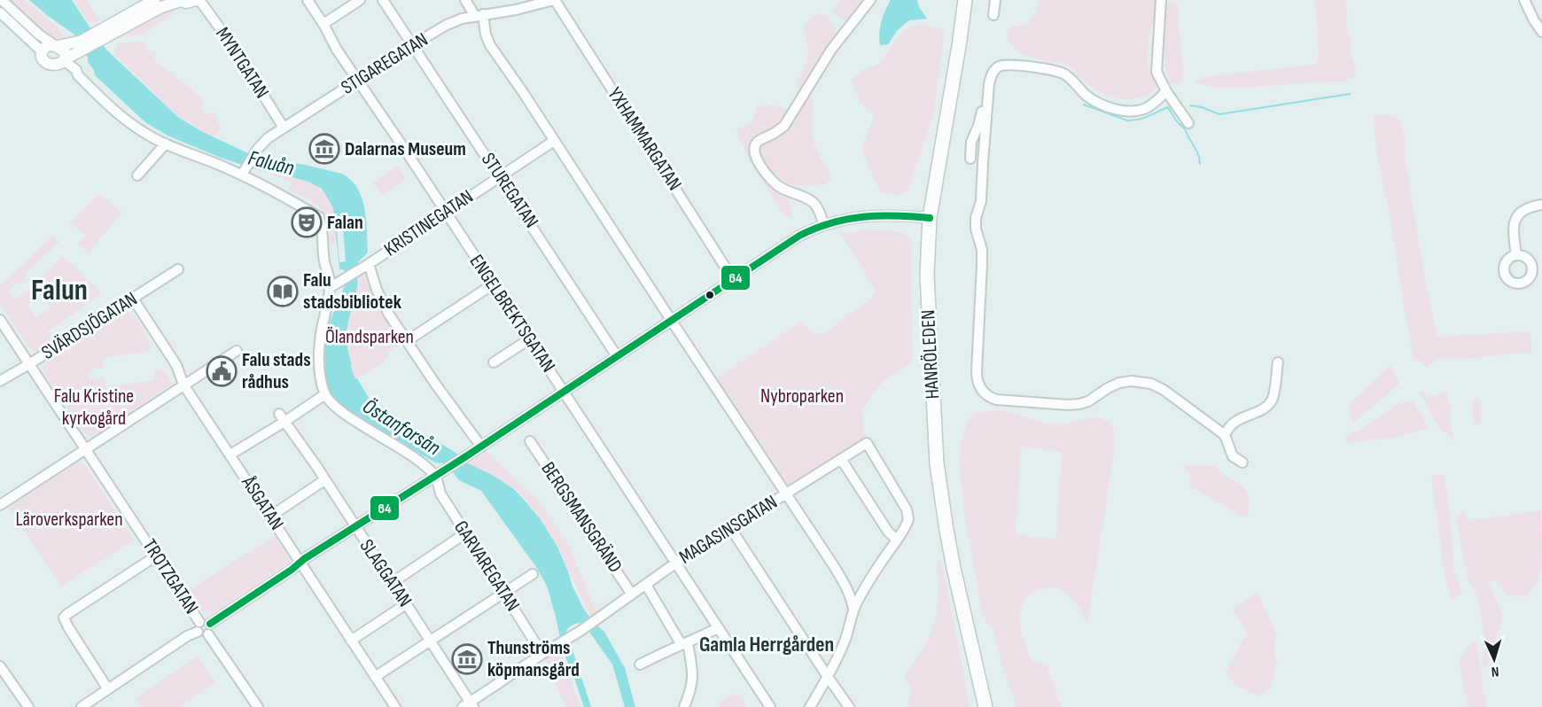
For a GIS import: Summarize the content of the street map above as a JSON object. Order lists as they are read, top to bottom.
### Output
{
  "streets": {
    "highway": ["HANRÖLEDEN"],
    "street": [
      "MYNTGATAN",
      "STIGAREGATAN",
      "YXHAMMARGATAN",
      "STUREGATAN",
      "KRISTINEGATAN",
      "ENGELBREKTSGATAN",
      "SVÄRDSJÖGATAN",
      "ÅSGATAN",
      "BERGSMANSGRÄND",
      "MAGASINSGATAN",
      "GARVAREGATAN",
      "SLAGGATAN",
      "TROTZGATAN"
    ]
  },
  "crossings": [
    ["MYNTGATAN", "STIGAREGATAN"],
    ["STIGAREGATAN", "YXHAMMARGATAN"],
    ["STIGAREGATAN", "STUREGATAN"],
    ["STIGAREGATAN", "ENGELBREKTSGATAN"],
    ["STUREGATAN", "KRISTINEGATAN"],
    ["KRISTINEGATAN", "ENGELBREKTSGATAN"],
    ["ENGELBREKTSGATAN", "MAGASINSGATAN"],
    ["SVÄRDSJÖGATAN", "ÅSGATAN"],
    ["SVÄRDSJÖGATAN", "TROTZGATAN"],
    ["BERGSMANSGRÄND", "MAGASINSGATAN"],
    ["MAGASINSGATAN", "GARVAREGATAN"]
  ],
  "districts": ["Falun", "Gamla Herrgården"],
  "water": ["Faluån", "Östanforsån"],
  "parks": [
    "Ölandsparken",
    "Falu Kristine kyrkogård",
    "Nybroparken",
    "Läroverksparken"
  ],
  "places": {
    "museum": ["Dalarnas Museum", "Thunströms köpmansgård"],
    "theatre": ["Falan"],
    "library": ["Falu stadsbibliotek"],
    "public building": ["Falu stads rådhus"]
  },
  "lines": ["transit line 64"],
  "north": "bottom"
}
